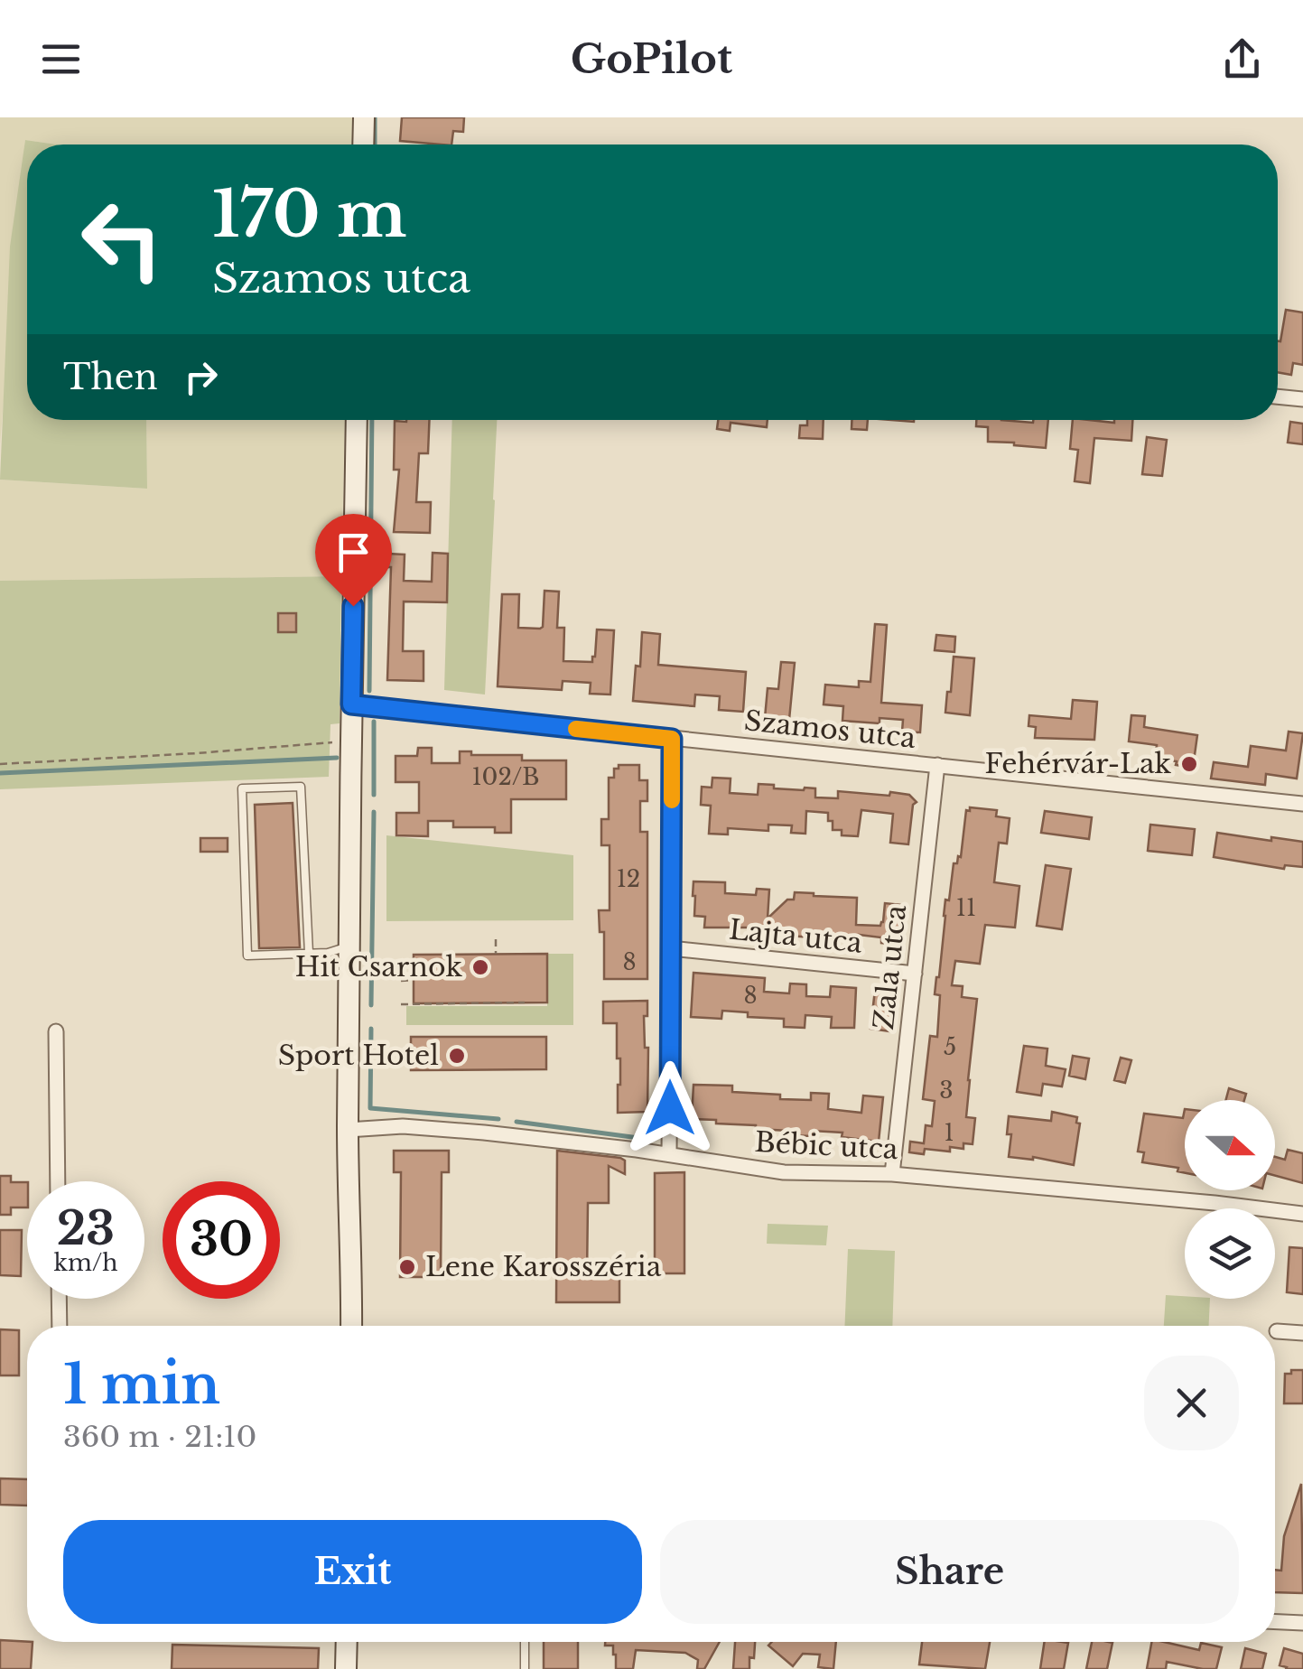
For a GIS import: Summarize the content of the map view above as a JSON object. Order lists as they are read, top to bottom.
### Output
{
  "streets": {
    "street": [
      "Szamos utca",
      "Lajta utca",
      "Zala utca",
      "Bébic utca"
    ]
  },
  "crossings": [
    ["Szamos utca", "Zala utca"],
    ["Lajta utca", "Zala utca"],
    ["Zala utca", "Bébic utca"]
  ],
  "places": [
    "Fehérvár-Lak",
    "Hit Csarnok",
    "Sport Hotel",
    "Lene Karosszéria"
  ],
  "house_numbers": [
    "102/B",
    "12",
    "11",
    "8",
    "8",
    "5",
    "3",
    "1"
  ],
  "north": "right",
  "page": {
    "header": "GoPilot",
    "turn": ["170 m", "Szamos utca"],
    "then": "Then",
    "speed": "23 km/h",
    "limit": "30",
    "heading": ["1 min", "360 m · 21:10"],
    "buttons": ["Exit", "Share"]
  }
}
